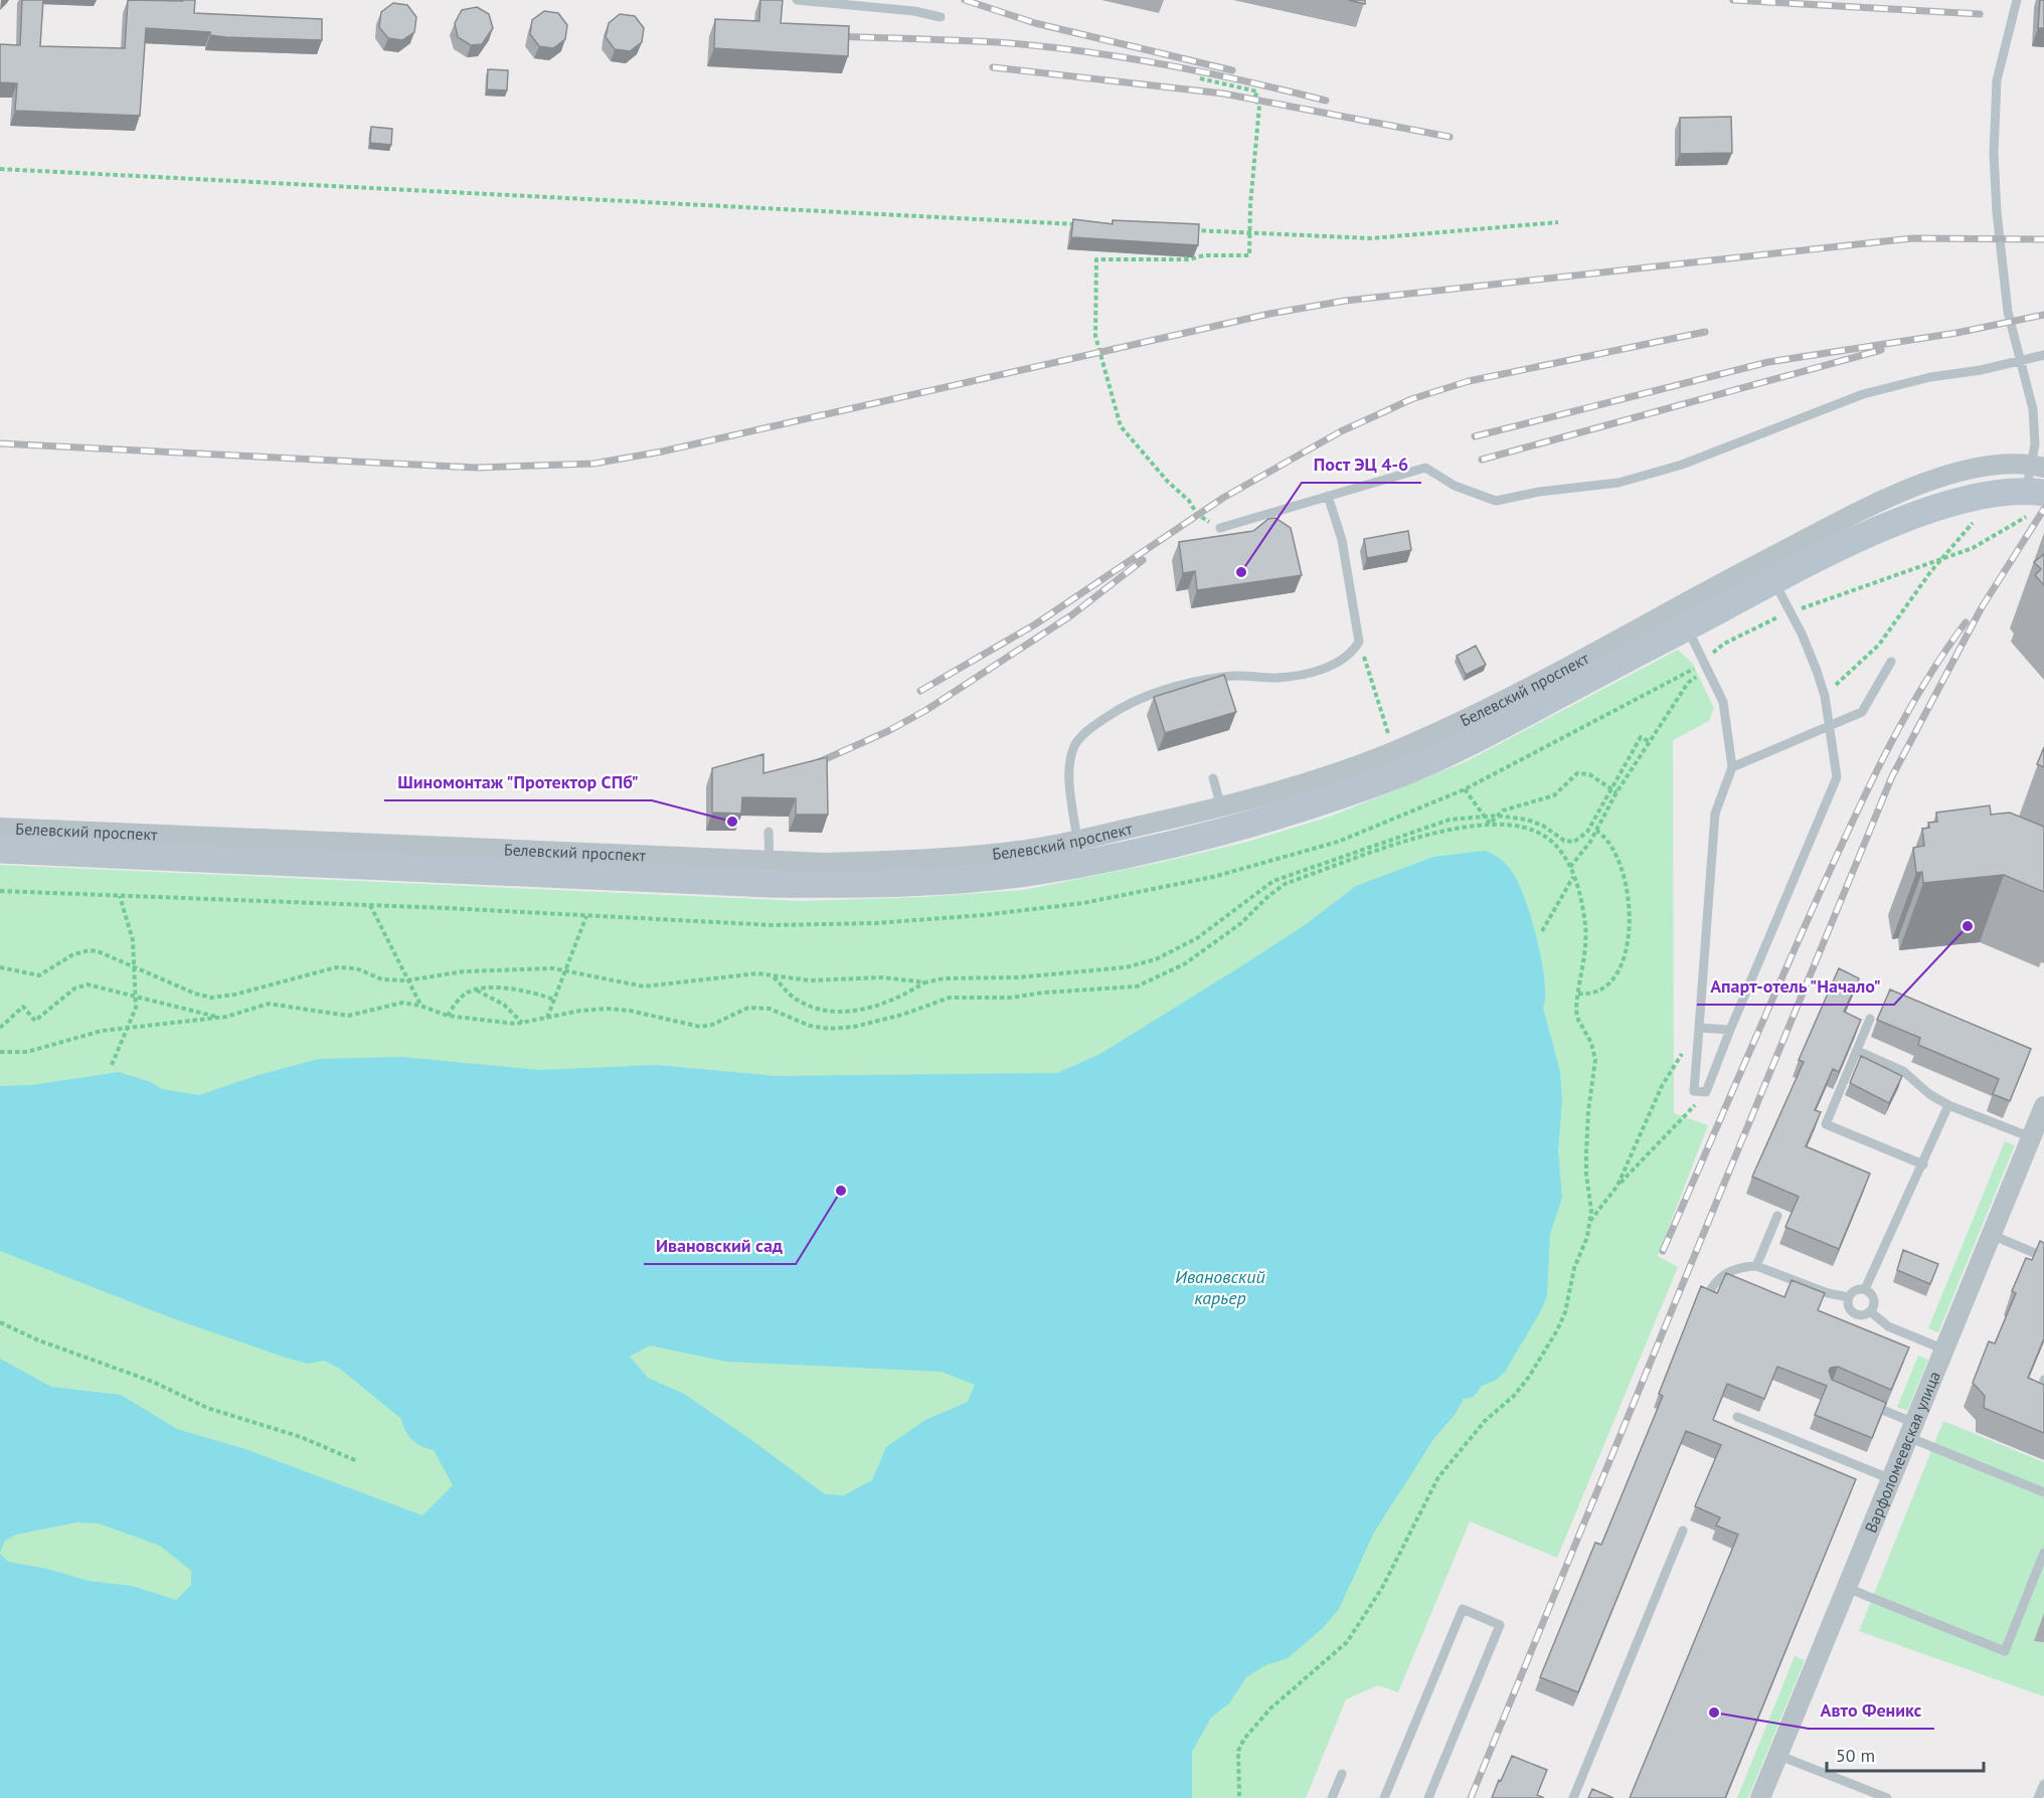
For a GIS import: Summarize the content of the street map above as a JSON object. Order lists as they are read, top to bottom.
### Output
{
  "streets": {
    "street": ["Белевский проспект", "Варфоломеевская улица"]
  },
  "water": ["Ивановский карьер"],
  "places": [
    "Пост ЭЦ 4-6",
    "Шиномонтаж \"Протектор СПб\"",
    "Апарт-отель \"Начало\"",
    "Ивановский сад",
    "Авто Феникс"
  ],
  "scale_bar": "50 m"
}
